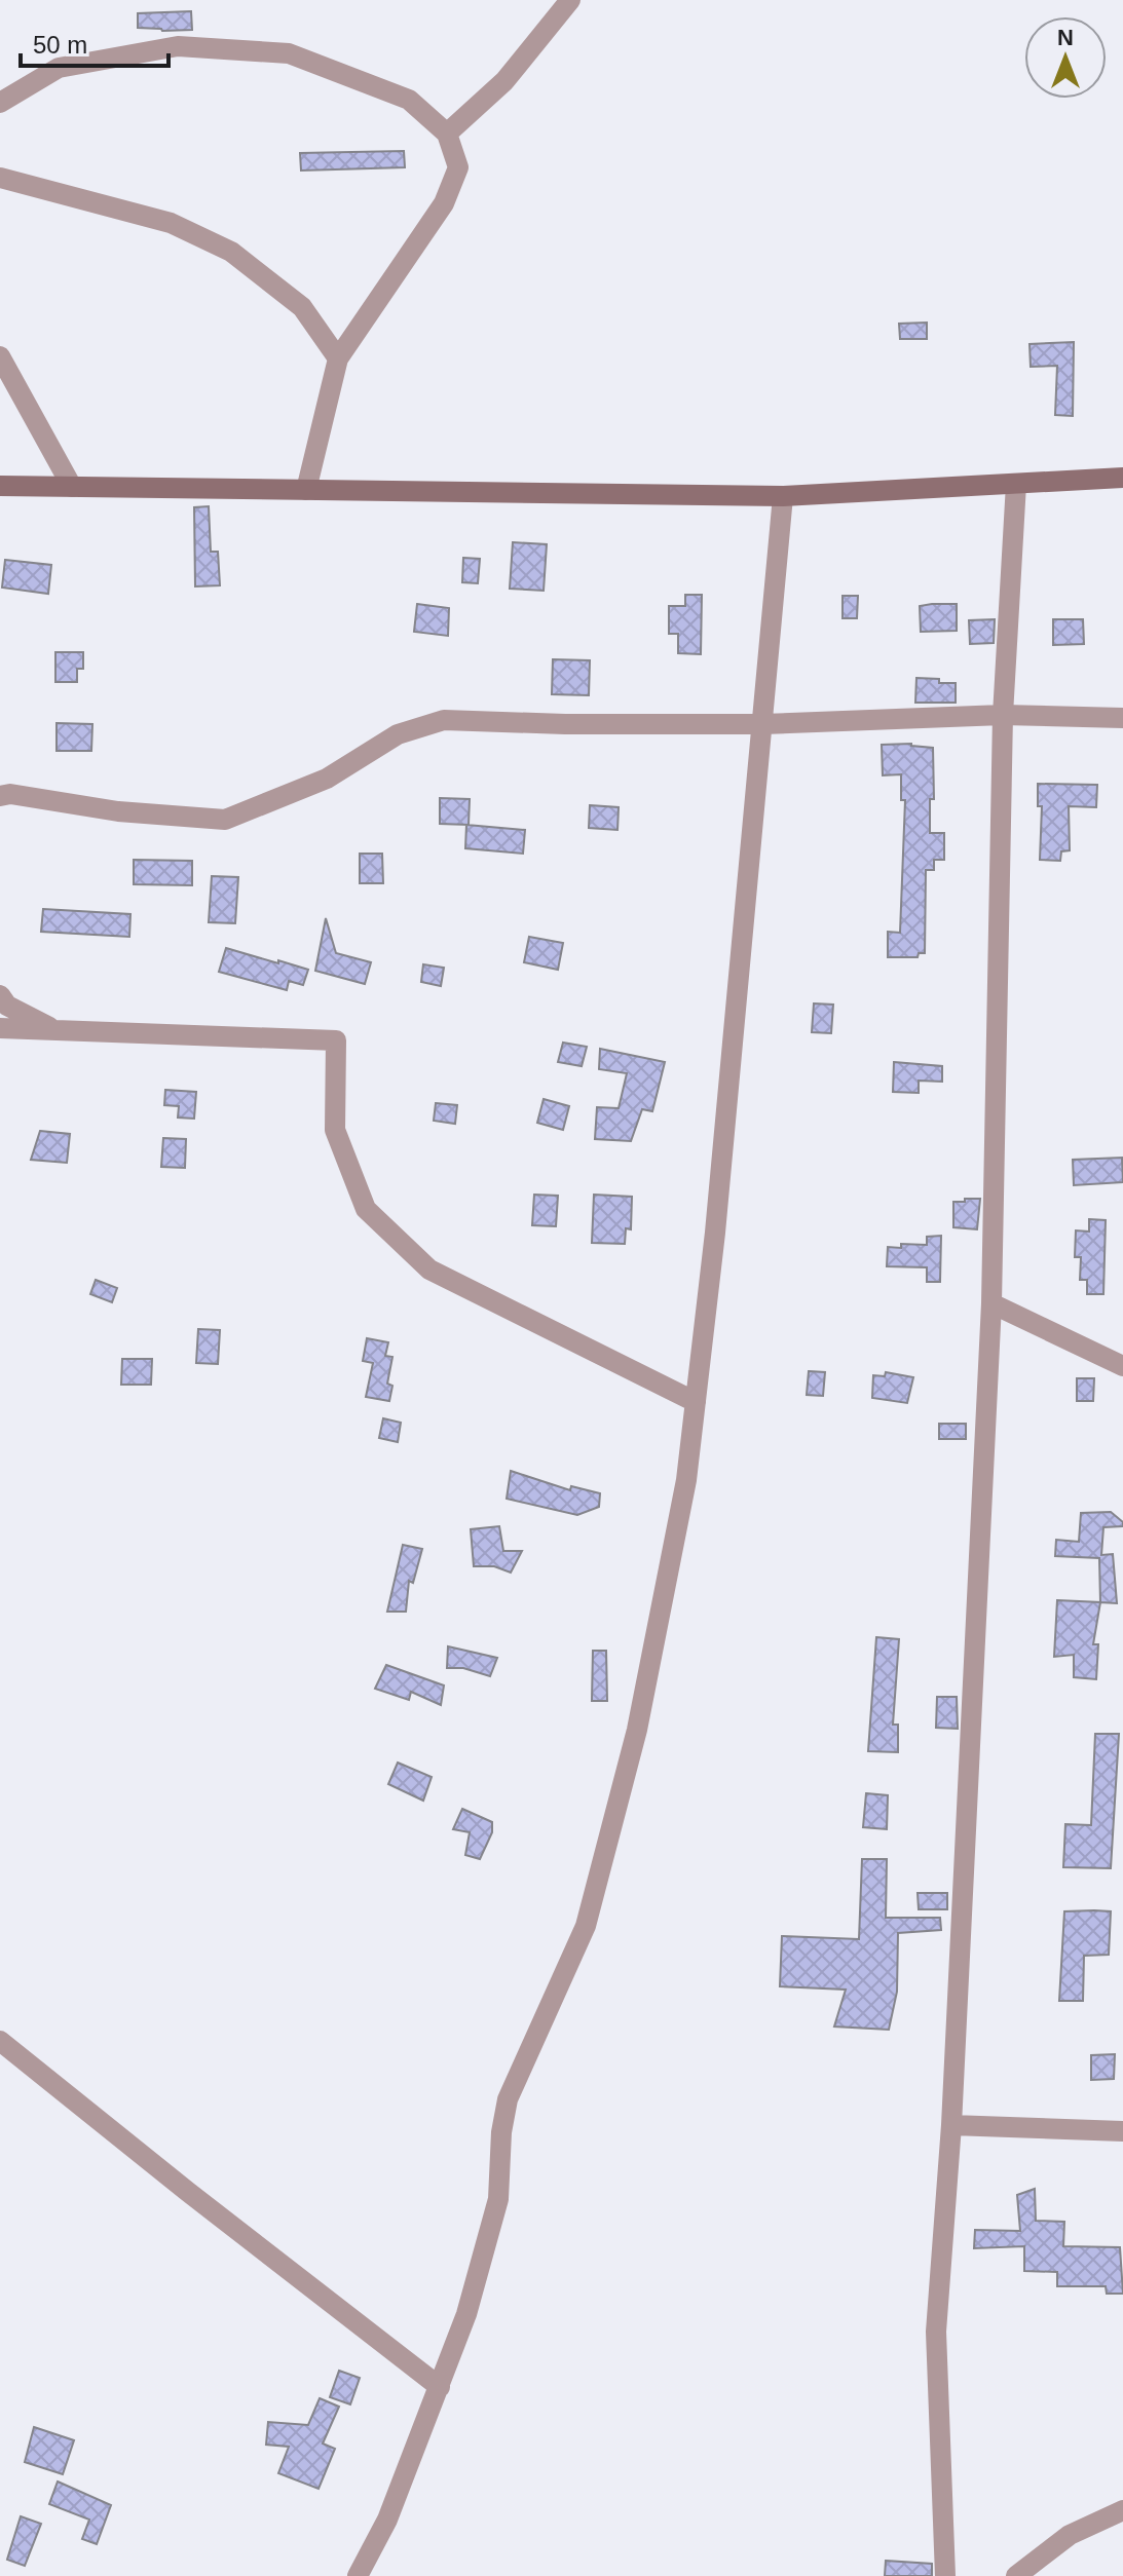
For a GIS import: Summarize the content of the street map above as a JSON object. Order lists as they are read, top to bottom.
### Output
{
  "scale_bar": "50 m",
  "north": "top"
}
